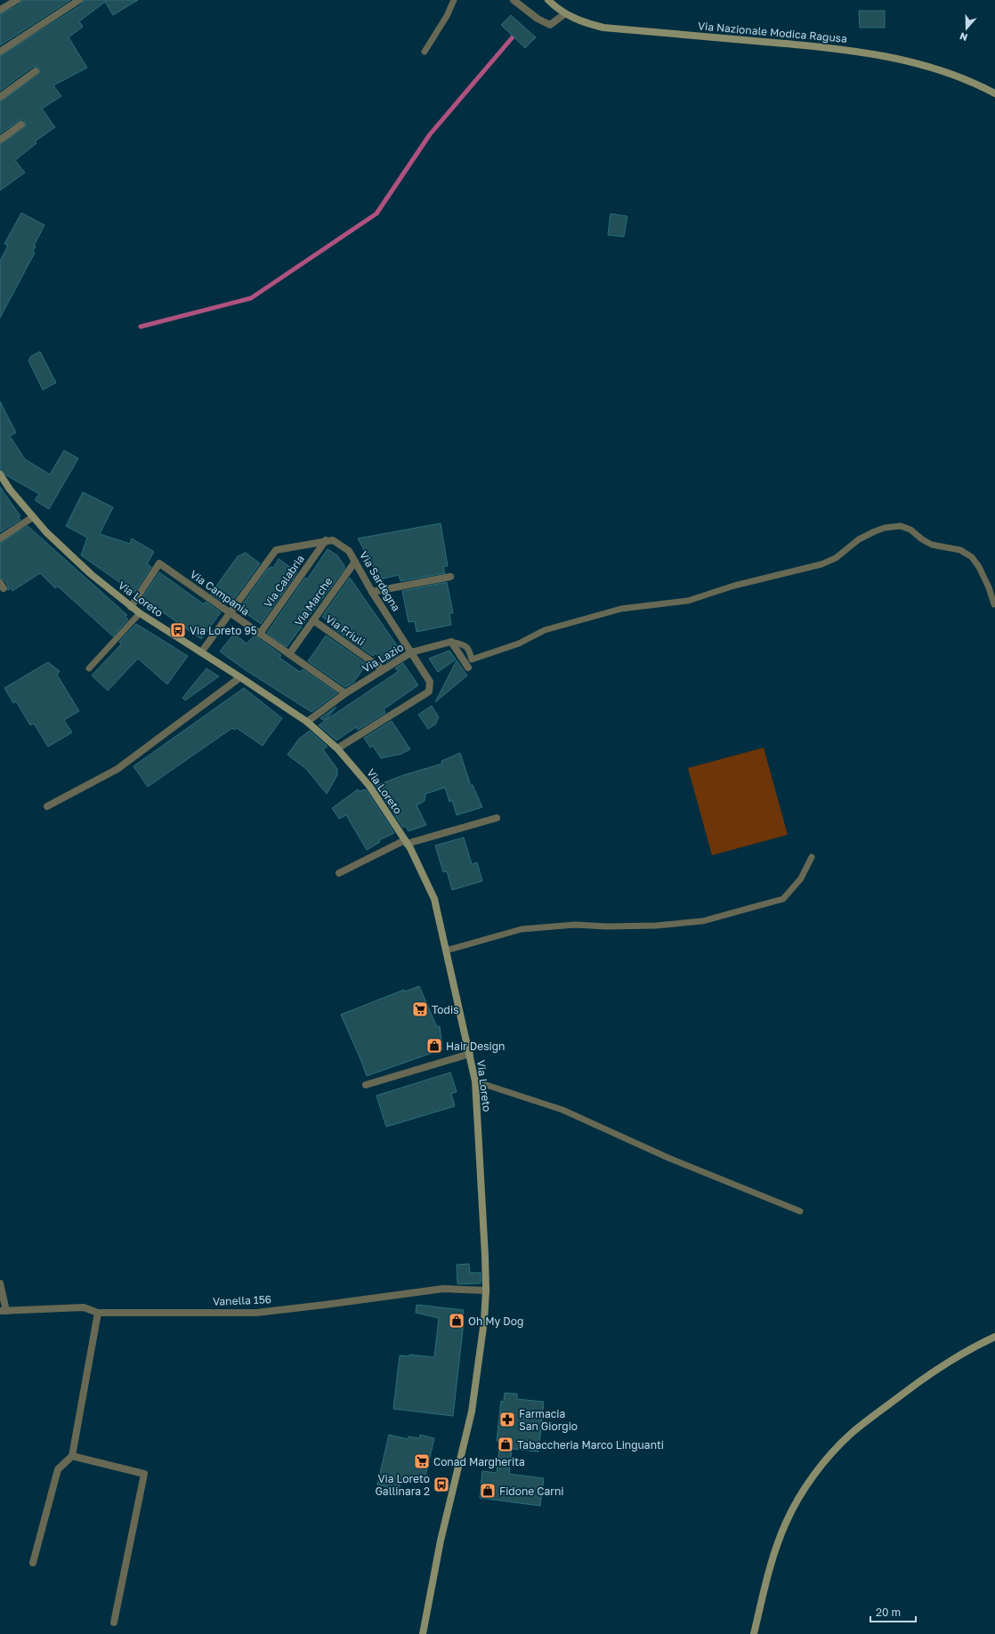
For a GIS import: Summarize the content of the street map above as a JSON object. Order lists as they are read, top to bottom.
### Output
{
  "streets": {
    "street": [
      "Via Nazionale Modica Ragusa",
      "Via Calabria",
      "Via Sardegna",
      "Via Campania",
      "Via Loreto",
      "Via Marche",
      "Via Friuli",
      "Via Lazio",
      "Vanella 156"
    ]
  },
  "crossings": [
    ["Via Calabria", "Via Sardegna"],
    ["Via Calabria", "Via Campania"],
    ["Via Sardegna", "Via Loreto"],
    ["Via Sardegna", "Via Marche"],
    ["Via Sardegna", "Via Lazio"],
    ["Via Campania", "Via Loreto"],
    ["Via Campania", "Via Marche"],
    ["Via Campania", "Via Lazio"],
    ["Via Loreto", "Via Lazio"],
    ["Via Loreto", "Vanella 156"],
    ["Via Marche", "Via Friuli"],
    ["Via Friuli", "Via Lazio"]
  ],
  "places": {
    "bus stop": ["Via Loreto 95", "Via Loreto Gallinara 2"],
    "supermarket": ["Todis", "Conad Margherita"],
    "shop": [
      "Hair Design",
      "Oh My Dog",
      "Tabaccheria Marco Linguanti",
      "Fidone Carni"
    ],
    "pharmacy": ["Farmacia San Giorgio"]
  },
  "scale_bar": "20 m",
  "north": "bottom"
}
